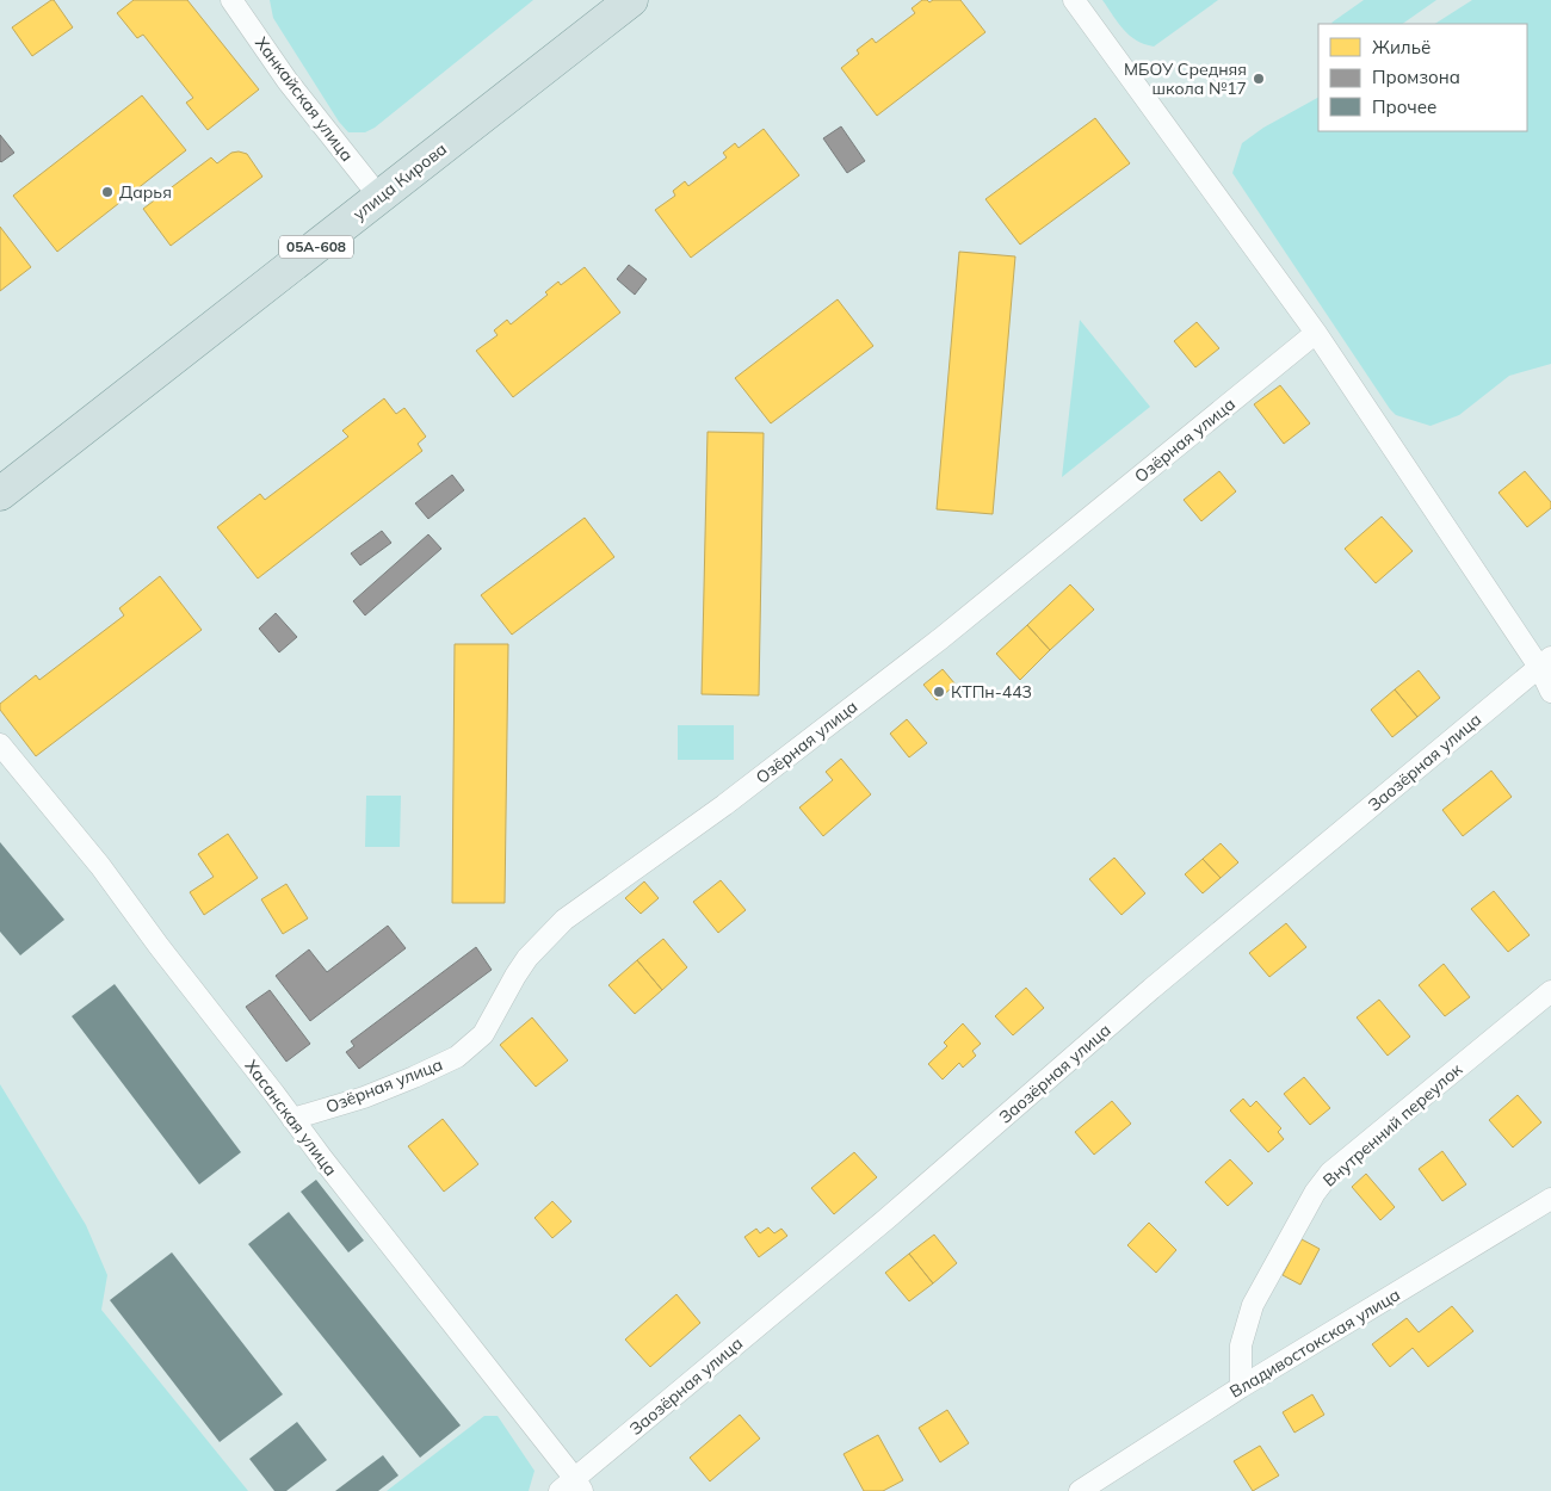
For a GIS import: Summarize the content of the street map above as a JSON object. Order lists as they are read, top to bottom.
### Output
{
  "streets": {
    "main road": ["улица Кирова", "05А-608"],
    "street": [
      "Ханкайская улица",
      "Озёрная улица",
      "Заозёрная улица",
      "Хасанская улица",
      "Внутренний переулок",
      "Владивостокская улица"
    ]
  },
  "crossings": [
    ["Ханкайская улица", "улица Кирова"],
    ["Озёрная улица", "Хасанская улица"],
    ["Заозёрная улица", "Хасанская улица"],
    ["Внутренний переулок", "Владивостокская улица"]
  ],
  "places": ["МБОУ Средняя школа №17", "Дарья", "КТПн-443"],
  "legend": ["Жильё", "Промзона", "Прочее"]
}
